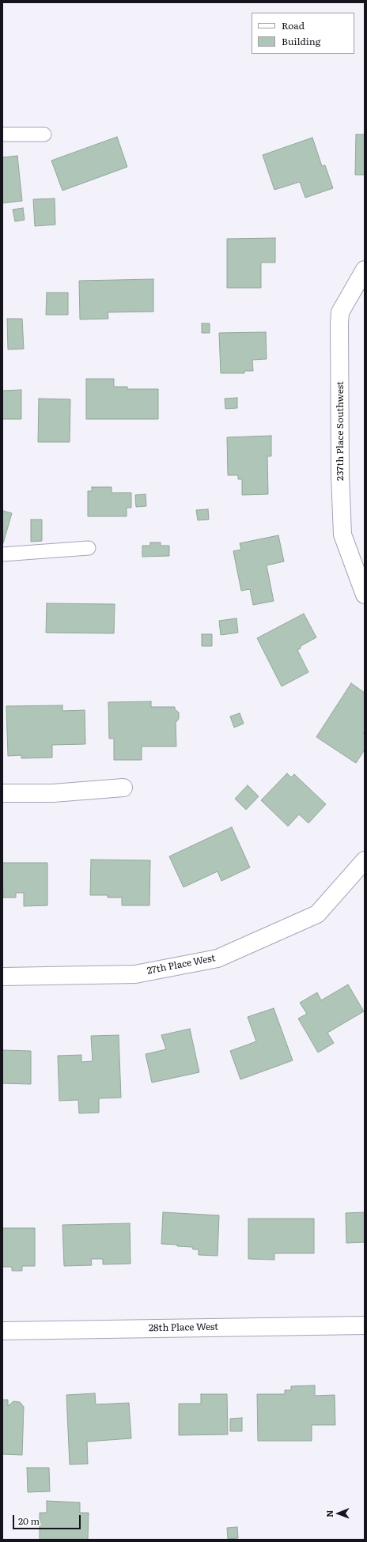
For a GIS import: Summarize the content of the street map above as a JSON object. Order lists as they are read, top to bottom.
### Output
{
  "streets": {
    "street": ["237th Place Southwest", "27th Place West", "28th Place West"]
  },
  "legend": ["Road", "Building"],
  "scale_bar": "20 m",
  "north": "left"
}
